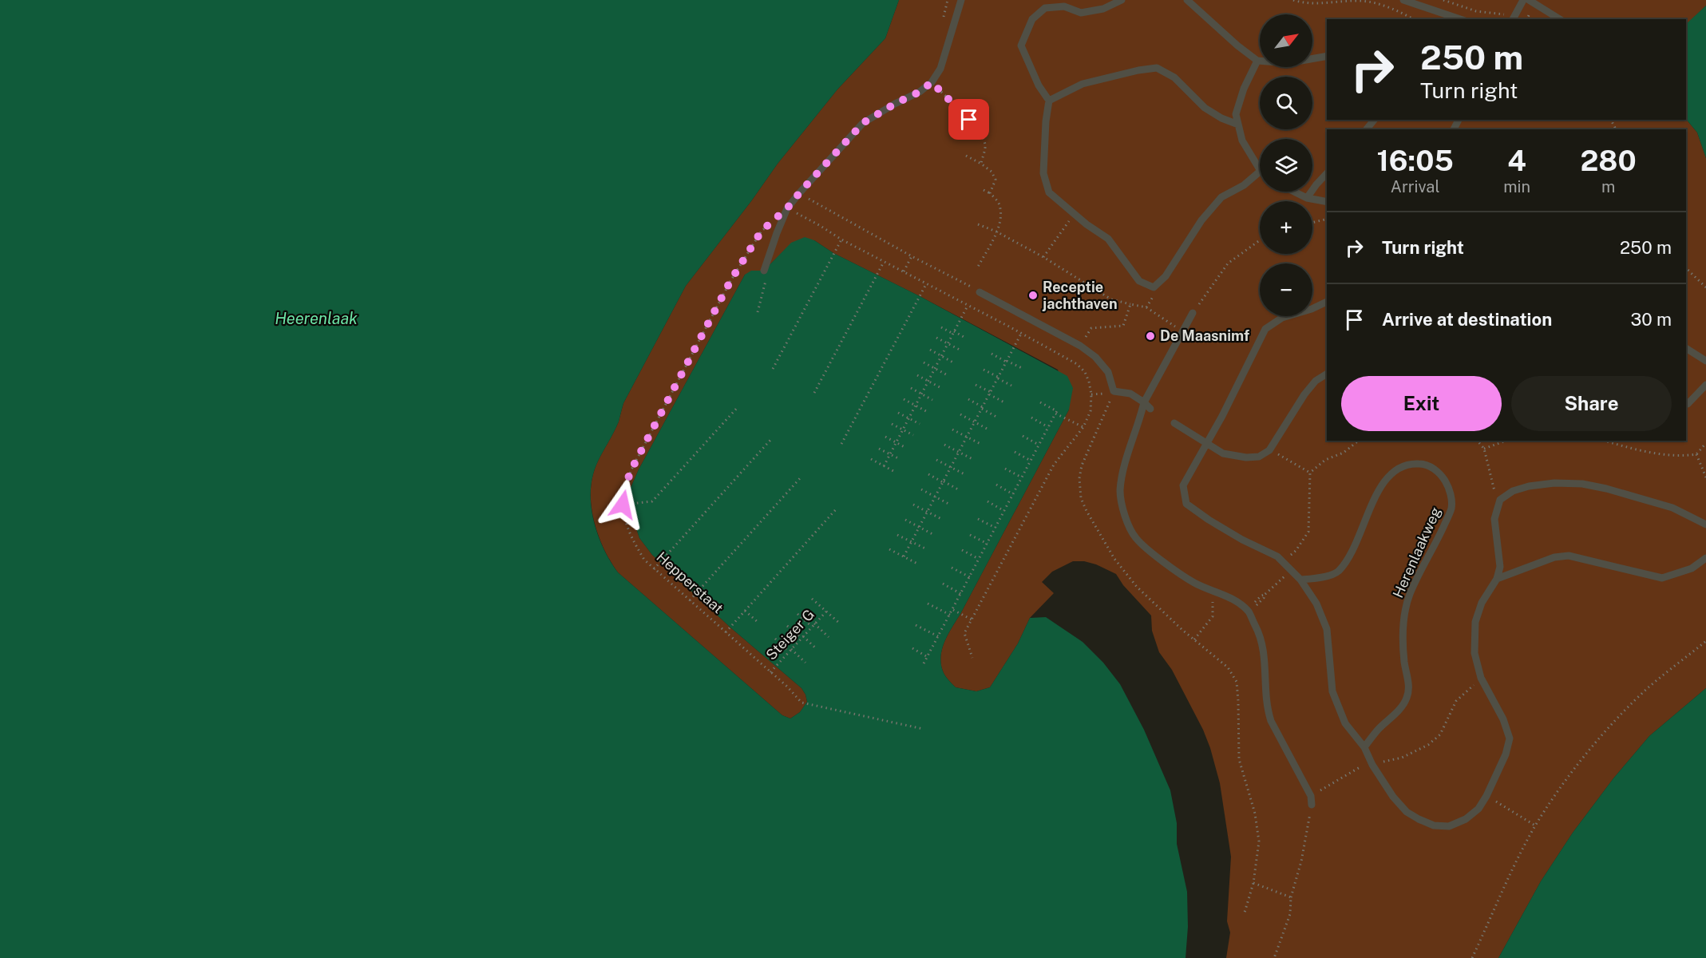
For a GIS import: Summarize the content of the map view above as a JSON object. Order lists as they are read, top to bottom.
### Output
{
  "streets": {
    "lane": ["Herenlaakweg"],
    "path": ["Hepperstaat", "Steiger G"]
  },
  "crossings": [
    ["Hepperstaat", "Steiger G"]
  ],
  "water": ["Heerenlaak"],
  "places": ["Receptie jachthaven", "De Maasnimf"],
  "north": "top right",
  "page": {
    "map_buttons": ["+", "−"],
    "turn": ["250 m", "Turn right"],
    "eta": [
      "16:05",
      "Arrival",
      "4",
      "min",
      "280",
      "m"
    ],
    "list": [
      {
        "name": "Turn right",
        "value": "250 m"
      },
      {
        "name": "Arrive at destination",
        "value": "30 m"
      }
    ],
    "buttons": ["Exit", "Share"]
  }
}
